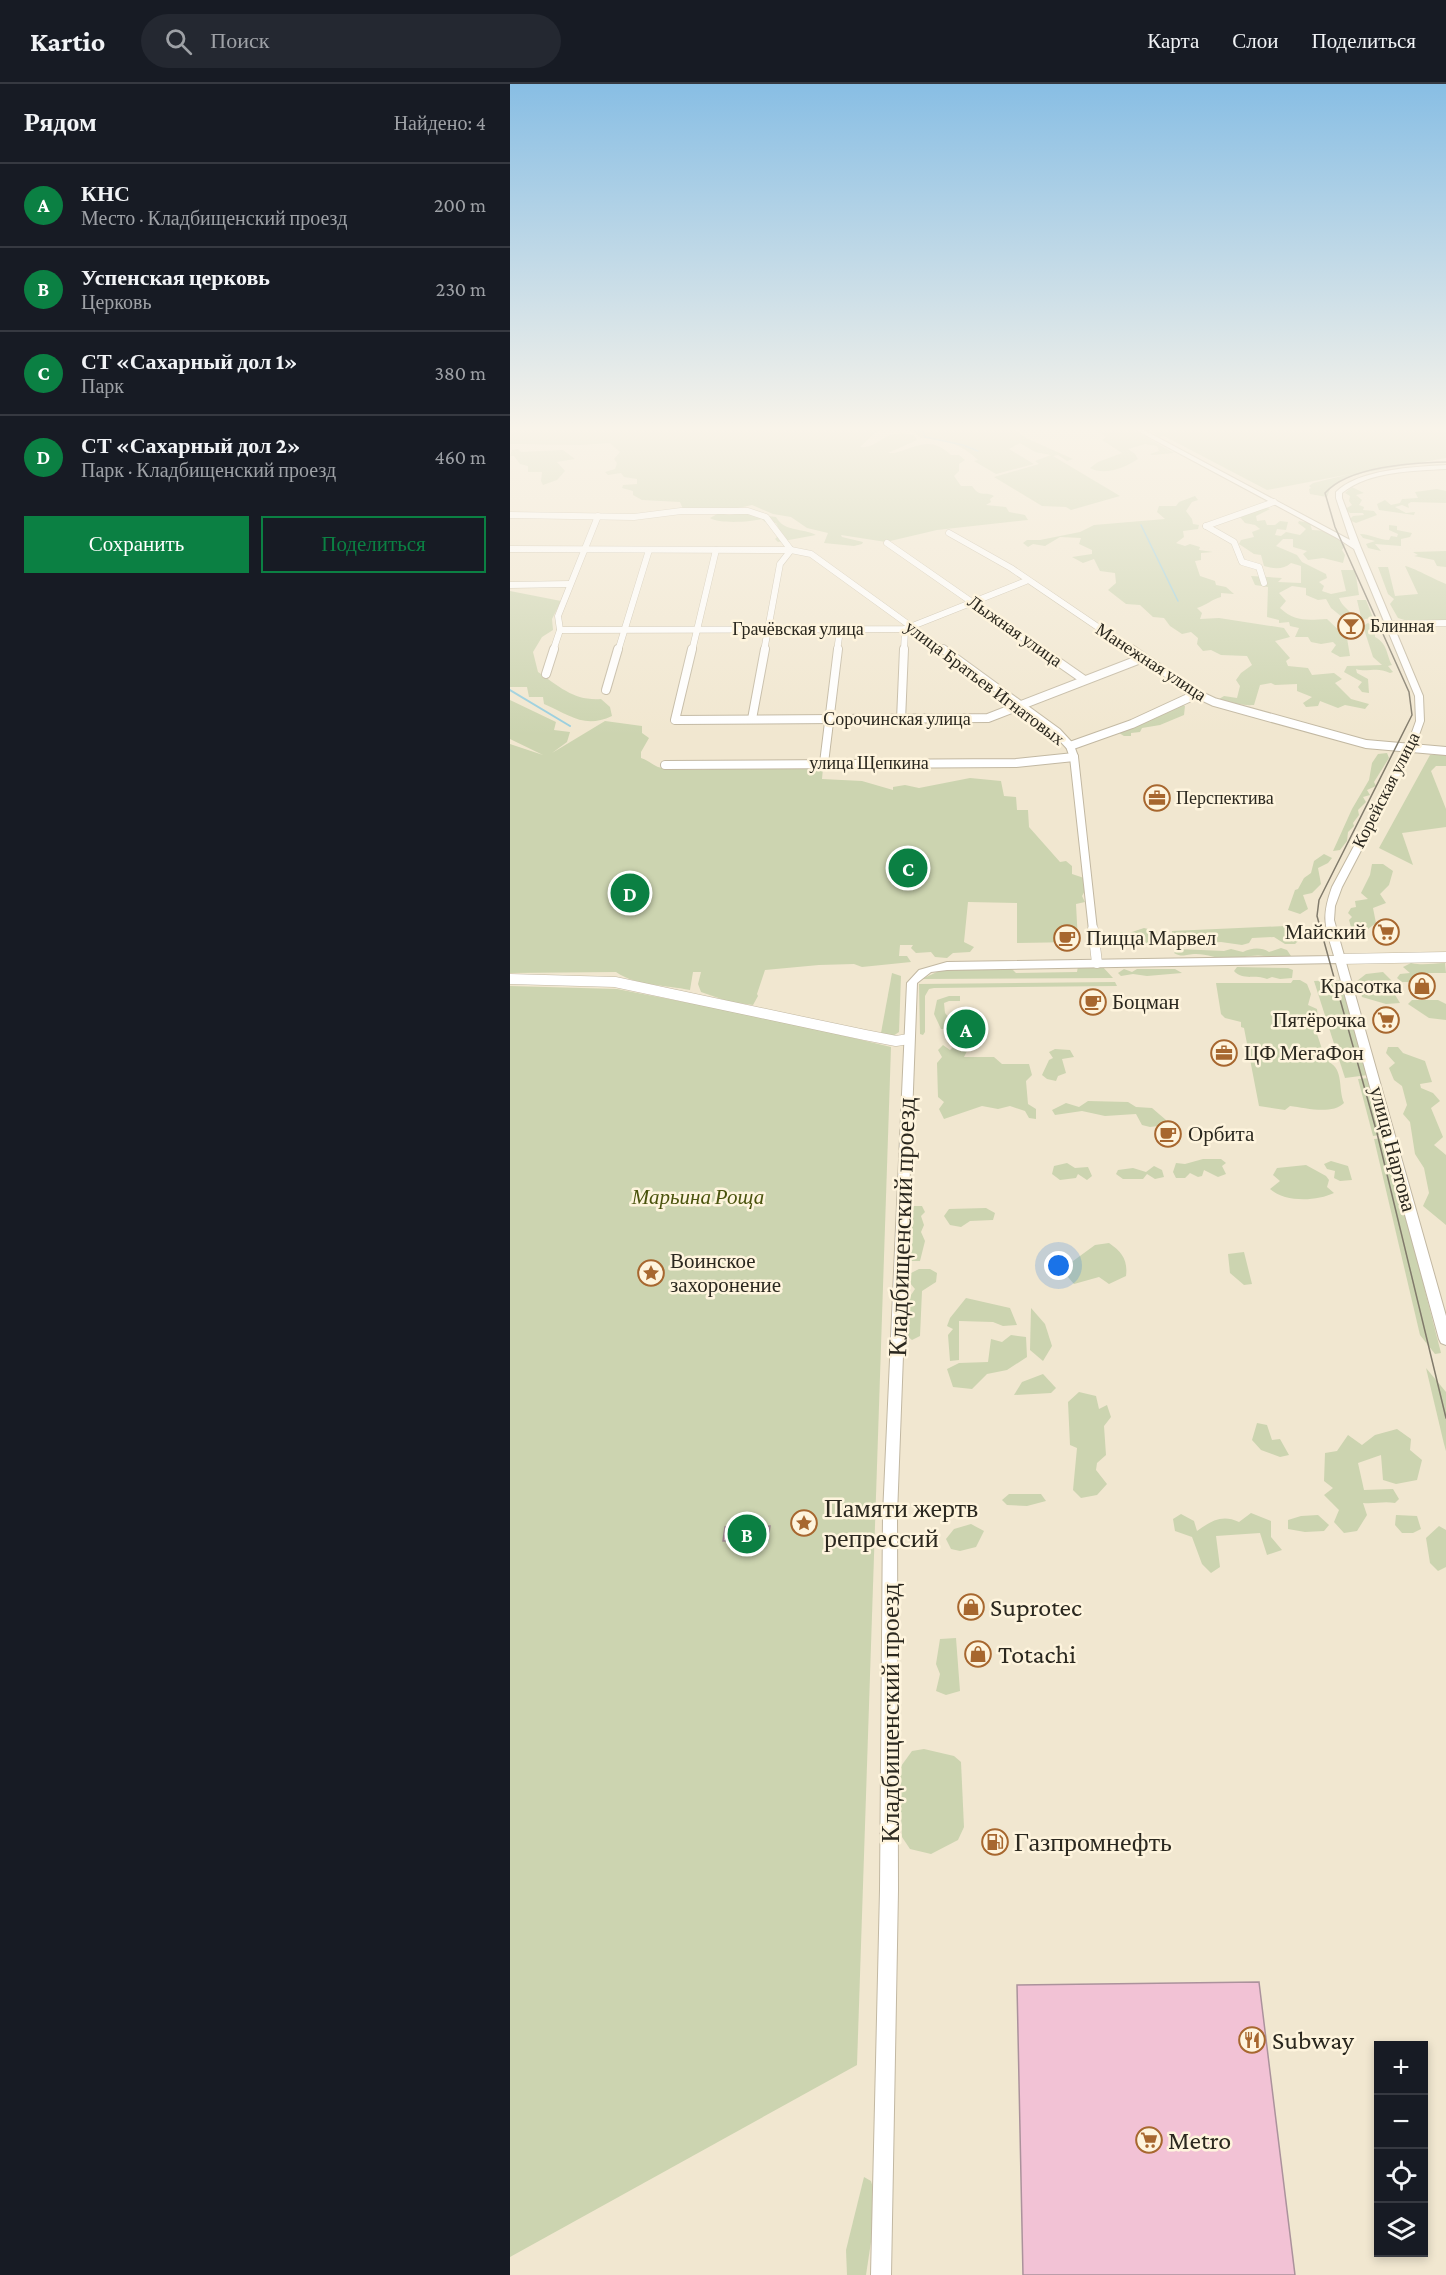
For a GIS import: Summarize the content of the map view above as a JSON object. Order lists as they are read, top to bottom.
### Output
{
  "streets": {
    "street": [
      "Грачёвская улица",
      "Лыжная улица",
      "Манежная улица",
      "улица Братьев Игнатовых",
      "Сорочинская улица",
      "улица Щепкина",
      "Корейская улица",
      "улица Нартова",
      "Кладбищенский проезд"
    ]
  },
  "crossings": [
    ["Грачёвская улица", "Лыжная улица"],
    ["Грачёвская улица", "Манежная улица"],
    ["Грачёвская улица", "улица Братьев Игнатовых"],
    ["Грачёвская улица", "Сорочинская улица"],
    ["Лыжная улица", "Сорочинская улица"],
    ["Манежная улица", "Сорочинская улица"],
    ["Манежная улица", "Корейская улица"],
    ["улица Братьев Игнатовых", "Сорочинская улица"],
    ["улица Братьев Игнатовых", "улица Щепкина"],
    ["улица Братьев Игнатовых", "Кладбищенский проезд"],
    ["Корейская улица", "улица Нартова"]
  ],
  "parks": ["Марьина Роща"],
  "places": {
    "bar": ["Блинная"],
    "office": ["Перспектива", "ЦФ МегаФон"],
    "supermarket": ["Майский", "Пятёрочка", "Metro"],
    "cafe": ["Пицца Марвел", "Боцман", "Орбита"],
    "shop": ["Красотка", "Suprotec", "Totachi"],
    "place": ["Воинское захоронение", "Памяти жертв репрессий"],
    "fuel station": ["Газпромнефть"],
    "restaurant": ["Subway"]
  },
  "page": {
    "header": "Kartio",
    "search": "Поиск",
    "nav": ["Карта", "Слои", "Поделиться"],
    "heading": ["Рядом", "Найдено: 4"],
    "list": [
      {
        "mark": "A",
        "name": "КНС",
        "note": "Место · Кладбищенский проезд",
        "value": "200 m"
      },
      {
        "mark": "B",
        "name": "Успенская церковь",
        "note": "Церковь",
        "value": "230 m"
      },
      {
        "mark": "C",
        "name": "СТ «Сахарный дол 1»",
        "note": "Парк",
        "value": "380 m"
      },
      {
        "mark": "D",
        "name": "СТ «Сахарный дол 2»",
        "note": "Парк · Кладбищенский проезд",
        "value": "460 m"
      }
    ],
    "buttons": ["Сохранить", "Поделиться"],
    "pins": [
      "C",
      "D",
      "A",
      "B"
    ],
    "map_buttons": ["+", "−"]
  }
}
